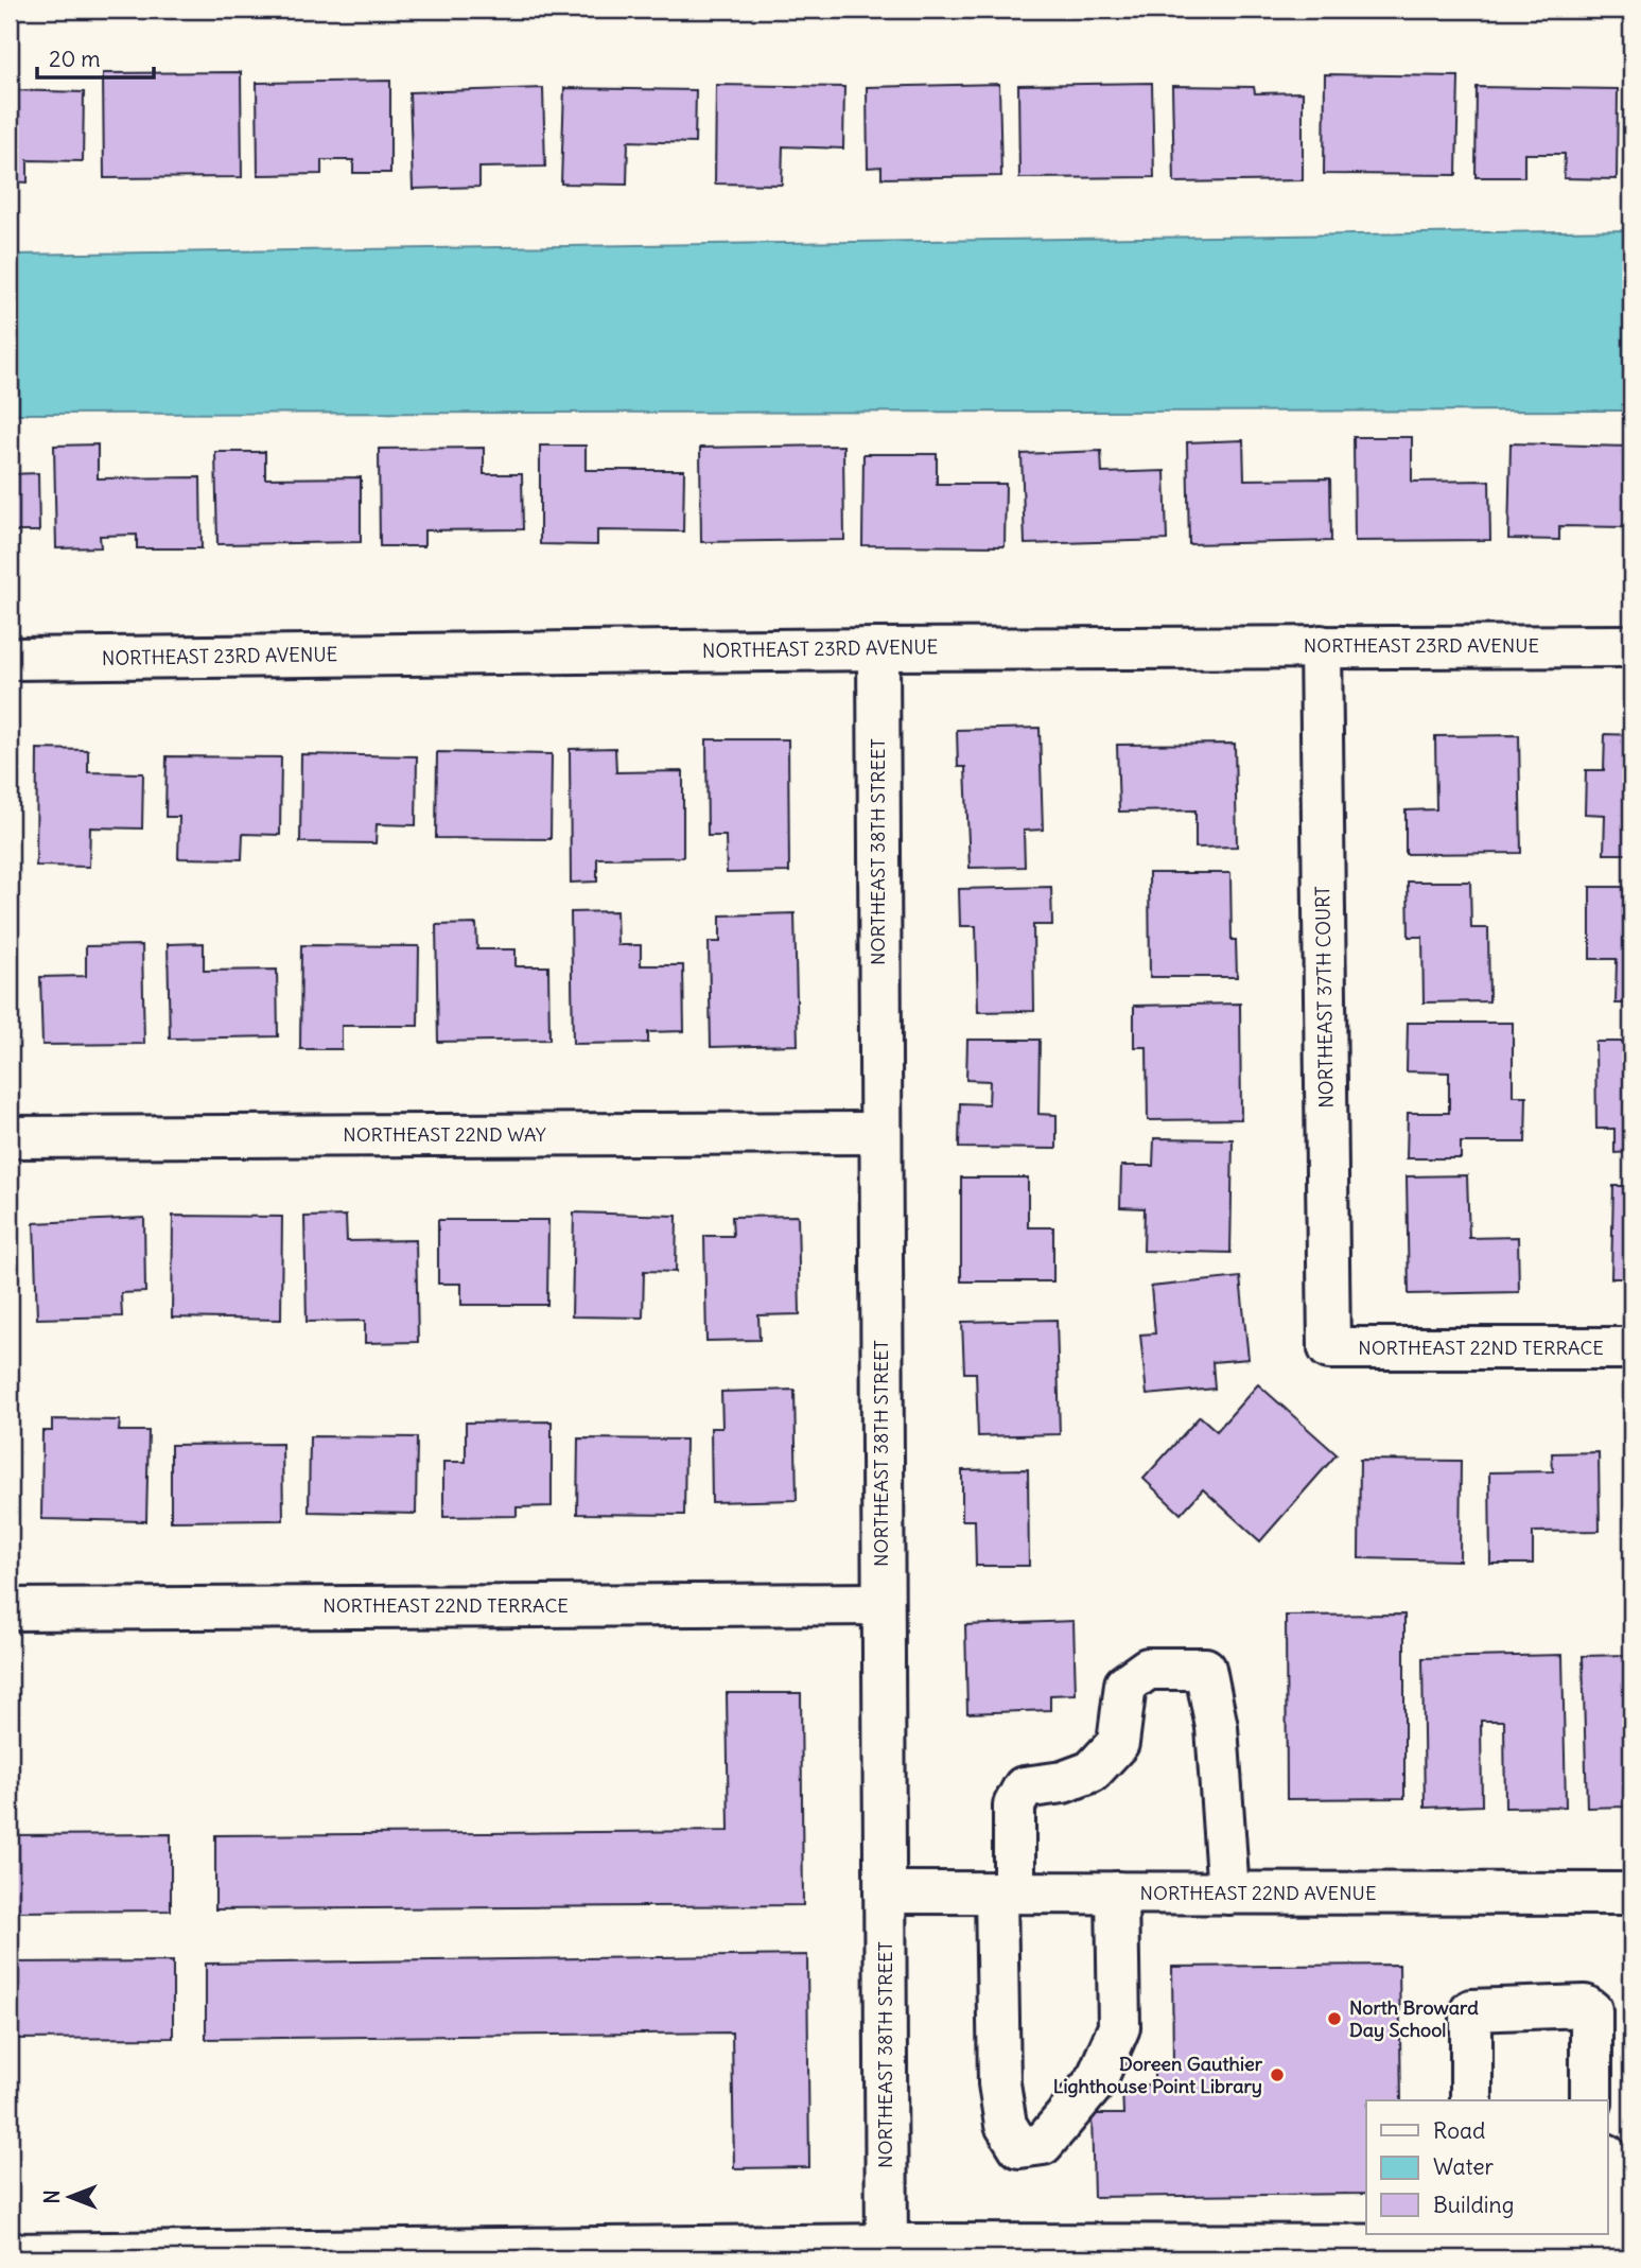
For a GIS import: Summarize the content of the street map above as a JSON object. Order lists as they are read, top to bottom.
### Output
{
  "streets": {
    "street": [
      "NORTHEAST 23RD AVENUE",
      "NORTHEAST 38TH STREET",
      "NORTHEAST 37TH COURT",
      "NORTHEAST 22ND WAY",
      "NORTHEAST 22ND TERRACE",
      "NORTHEAST 22ND AVENUE"
    ]
  },
  "crossings": [
    ["NORTHEAST 23RD AVENUE", "NORTHEAST 38TH STREET"],
    ["NORTHEAST 23RD AVENUE", "NORTHEAST 37TH COURT"],
    ["NORTHEAST 38TH STREET", "NORTHEAST 22ND WAY"],
    ["NORTHEAST 38TH STREET", "NORTHEAST 22ND TERRACE"],
    ["NORTHEAST 38TH STREET", "NORTHEAST 22ND AVENUE"],
    ["NORTHEAST 37TH COURT", "NORTHEAST 22ND TERRACE"]
  ],
  "places": ["North Broward Day School", "Doreen Gauthier Lighthouse Point Library"],
  "legend": ["Road", "Water", "Building"],
  "scale_bar": "20 m",
  "north": "left"
}
